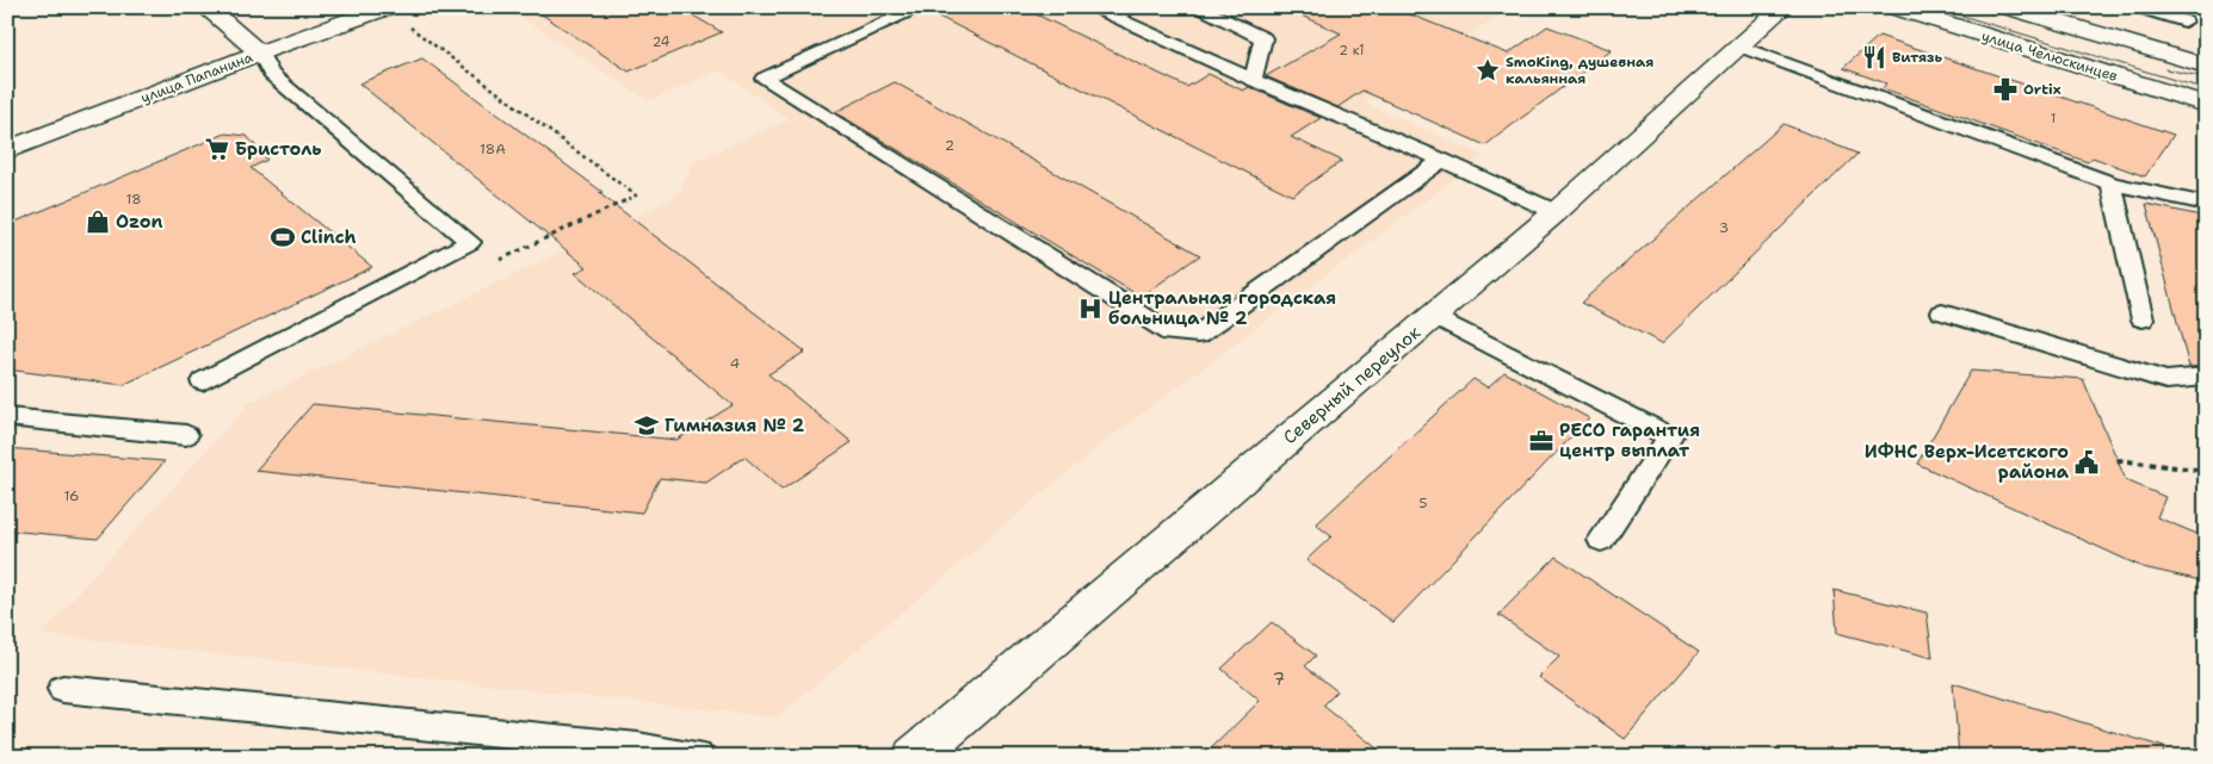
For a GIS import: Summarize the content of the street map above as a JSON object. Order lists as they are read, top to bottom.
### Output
{
  "streets": {
    "street": ["улица Челюскинцев", "улица Папанина", "Северный переулок"]
  },
  "places": {
    "restaurant": ["Витязь"],
    "place": ["SmoKing, душевная кальянная"],
    "pharmacy": ["Ortix"],
    "supermarket": ["Бристоль"],
    "shop": ["Ozon"],
    "sports": ["Clinch"],
    "hospital": ["Центральная городская больница № 2"],
    "school or university": ["Гимназия № 2"],
    "office": ["РЕСО гарантия центр выплат"],
    "public building": ["ИФНС Верх-Исетского района"]
  },
  "house_numbers": [
    "24",
    "2 к1",
    "1",
    "2",
    "18А",
    "18",
    "3",
    "4",
    "16",
    "5",
    "7"
  ]
}
